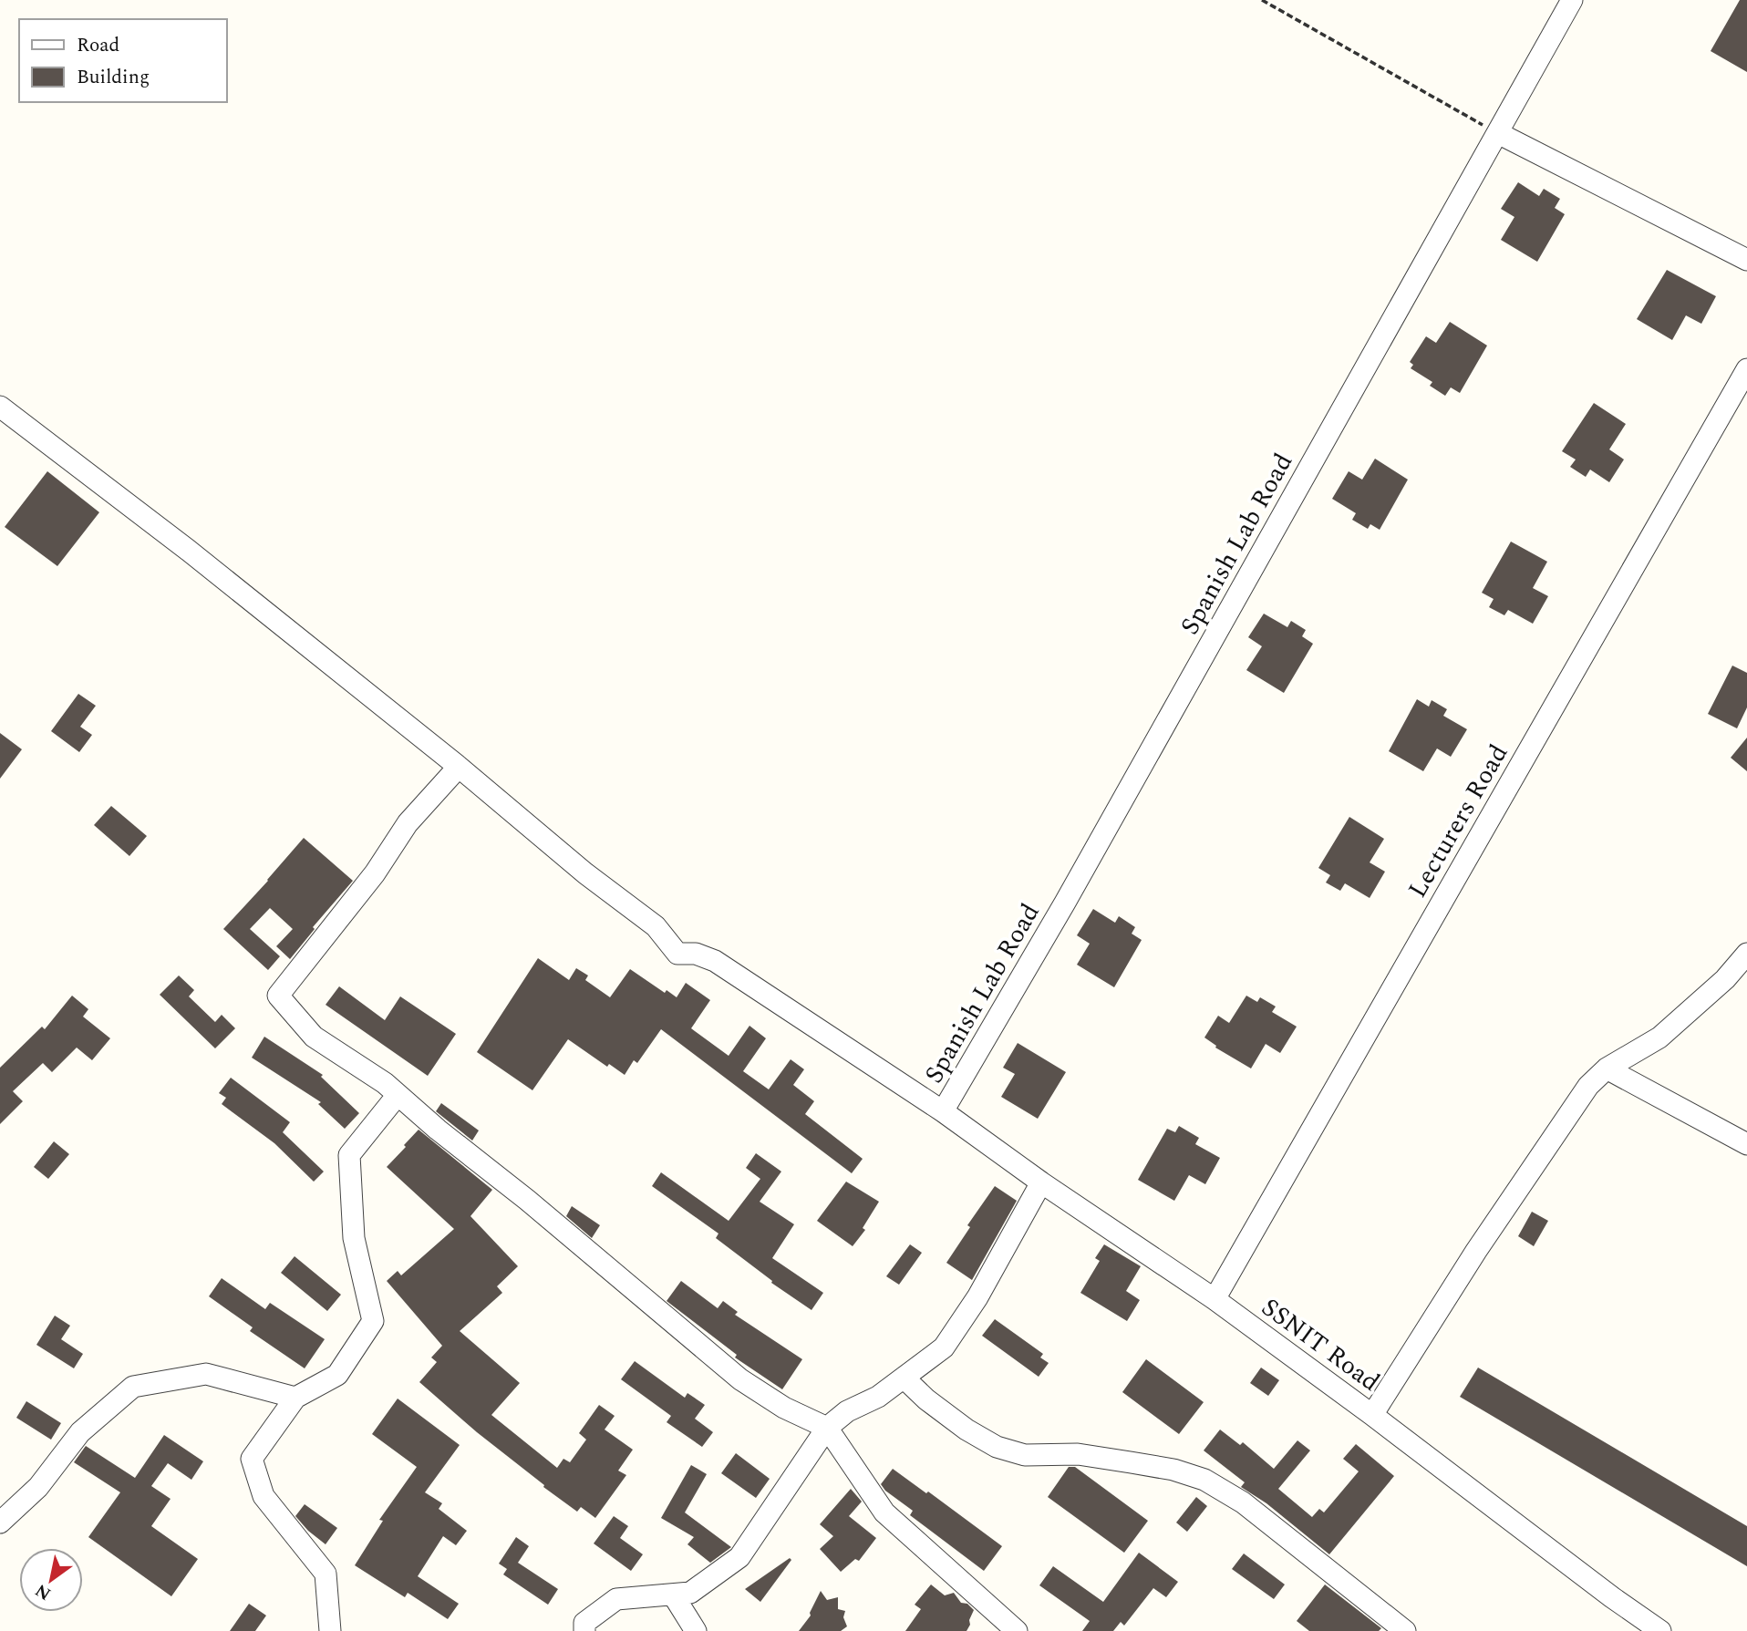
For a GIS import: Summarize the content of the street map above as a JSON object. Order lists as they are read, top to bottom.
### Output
{
  "streets": {
    "street": ["Spanish Lab Road", "Lecturers Road", "SSNIT Road"]
  },
  "crossings": [
    ["Spanish Lab Road", "SSNIT Road"],
    ["Lecturers Road", "SSNIT Road"]
  ],
  "legend": ["Road", "Building"],
  "north": "bottom left"
}
